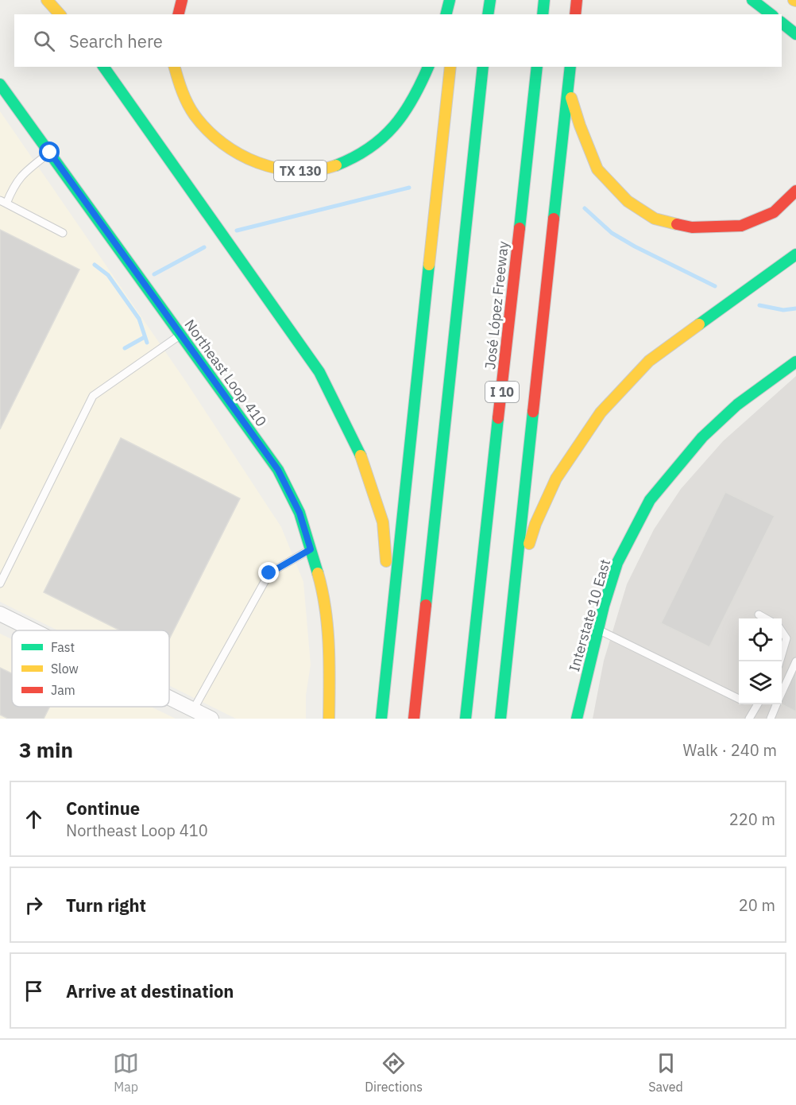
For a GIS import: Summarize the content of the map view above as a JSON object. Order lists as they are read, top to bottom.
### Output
{
  "streets": {
    "main road": [
      "TX 130",
      "José López Freeway",
      "Northeast Loop 410",
      "I 10",
      "Interstate 10 East"
    ]
  },
  "legend": ["Fast", "Slow", "Jam"],
  "page": {
    "search": "Search here",
    "heading": ["3 min", "Walk · 240 m"],
    "list": [
      ["Continue", "Northeast Loop 410", "220 m"],
      ["Turn right", "20 m"],
      "Arrive at destination"
    ],
    "nav": ["Map", "Directions", "Saved"]
  }
}
